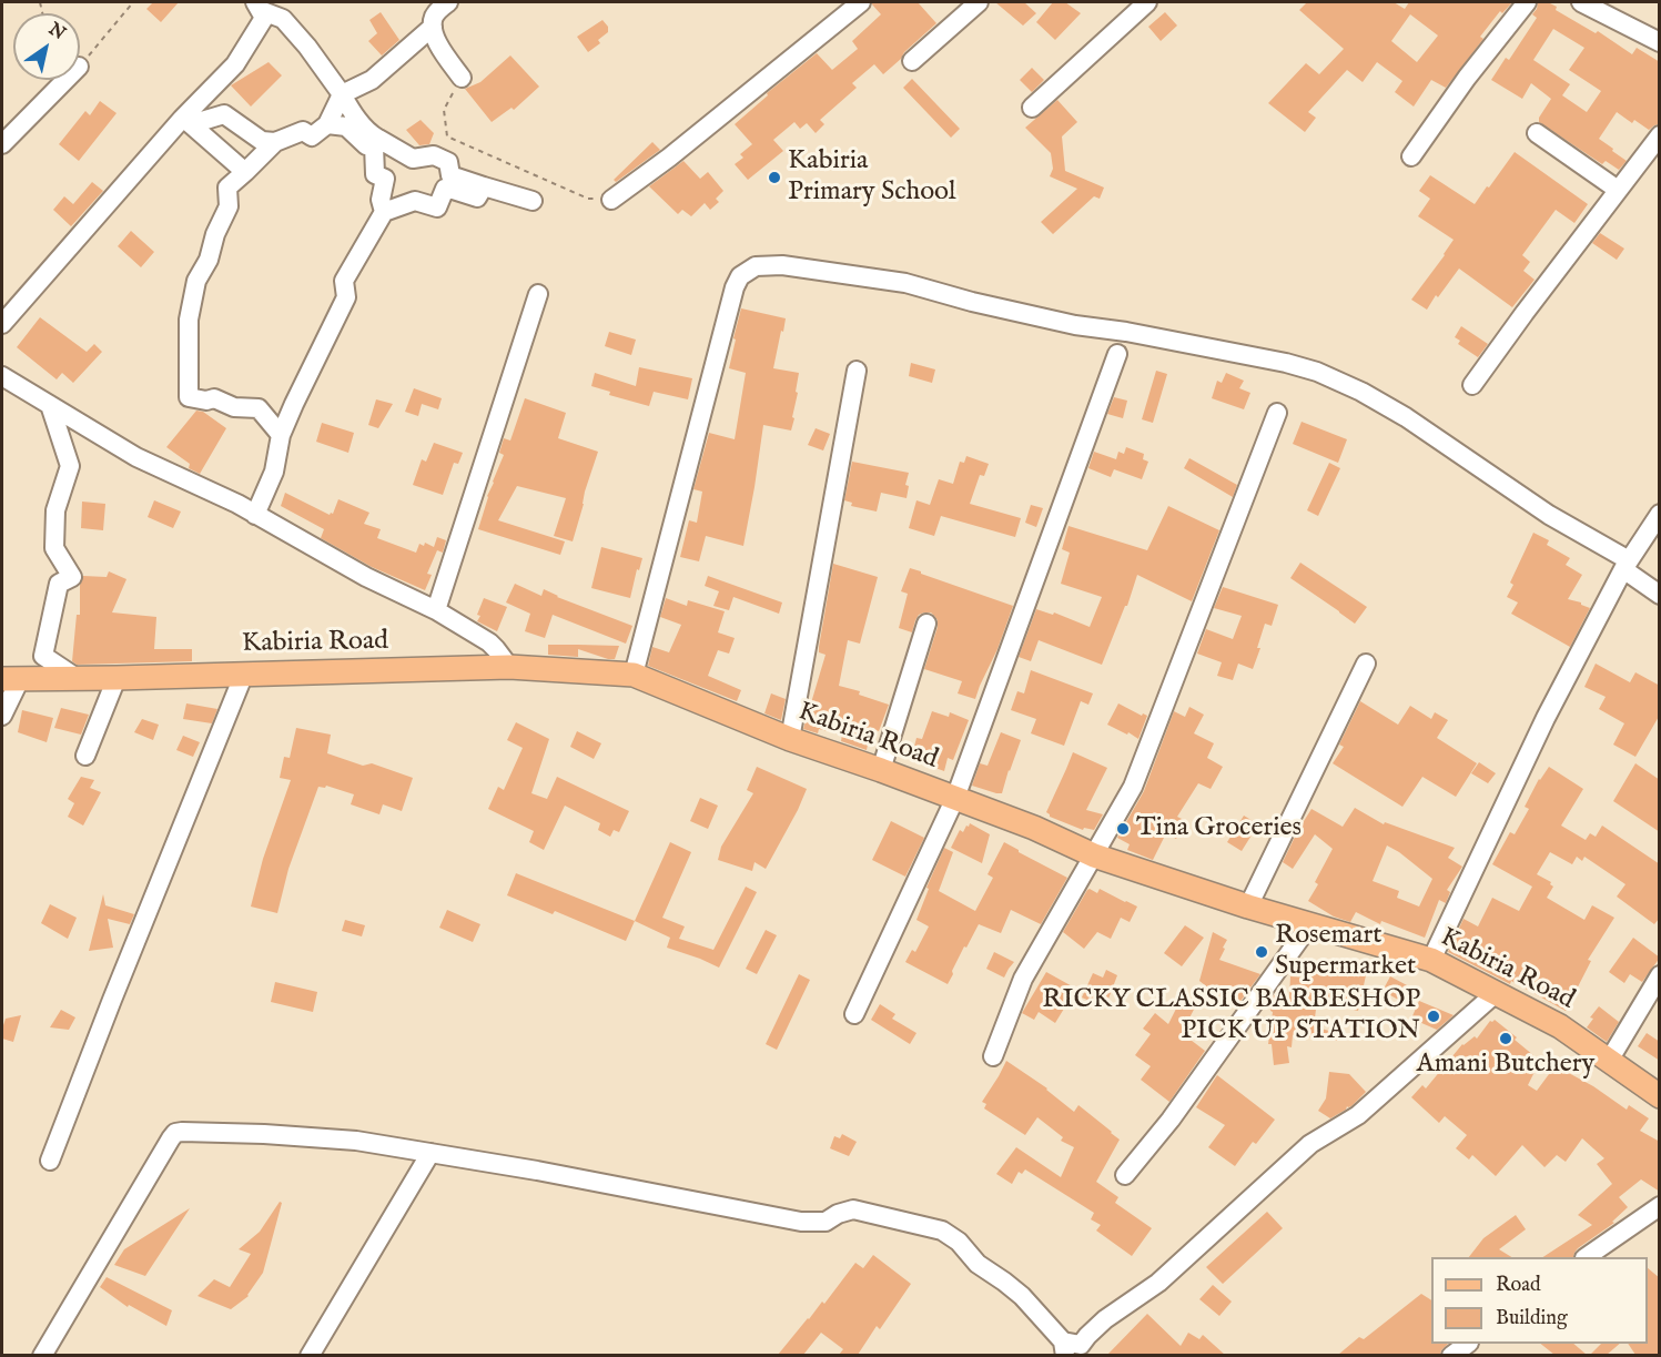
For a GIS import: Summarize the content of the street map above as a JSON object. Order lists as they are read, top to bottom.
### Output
{
  "streets": {
    "main road": ["Kabiria Road"]
  },
  "places": [
    "Kabiria Primary School",
    "Tina Groceries",
    "Rosemart Supermarket",
    "RICKY CLASSIC BARBESHOP PICK UP STATION",
    "Amani Butchery"
  ],
  "legend": ["Road", "Building"],
  "north": "top right"
}
